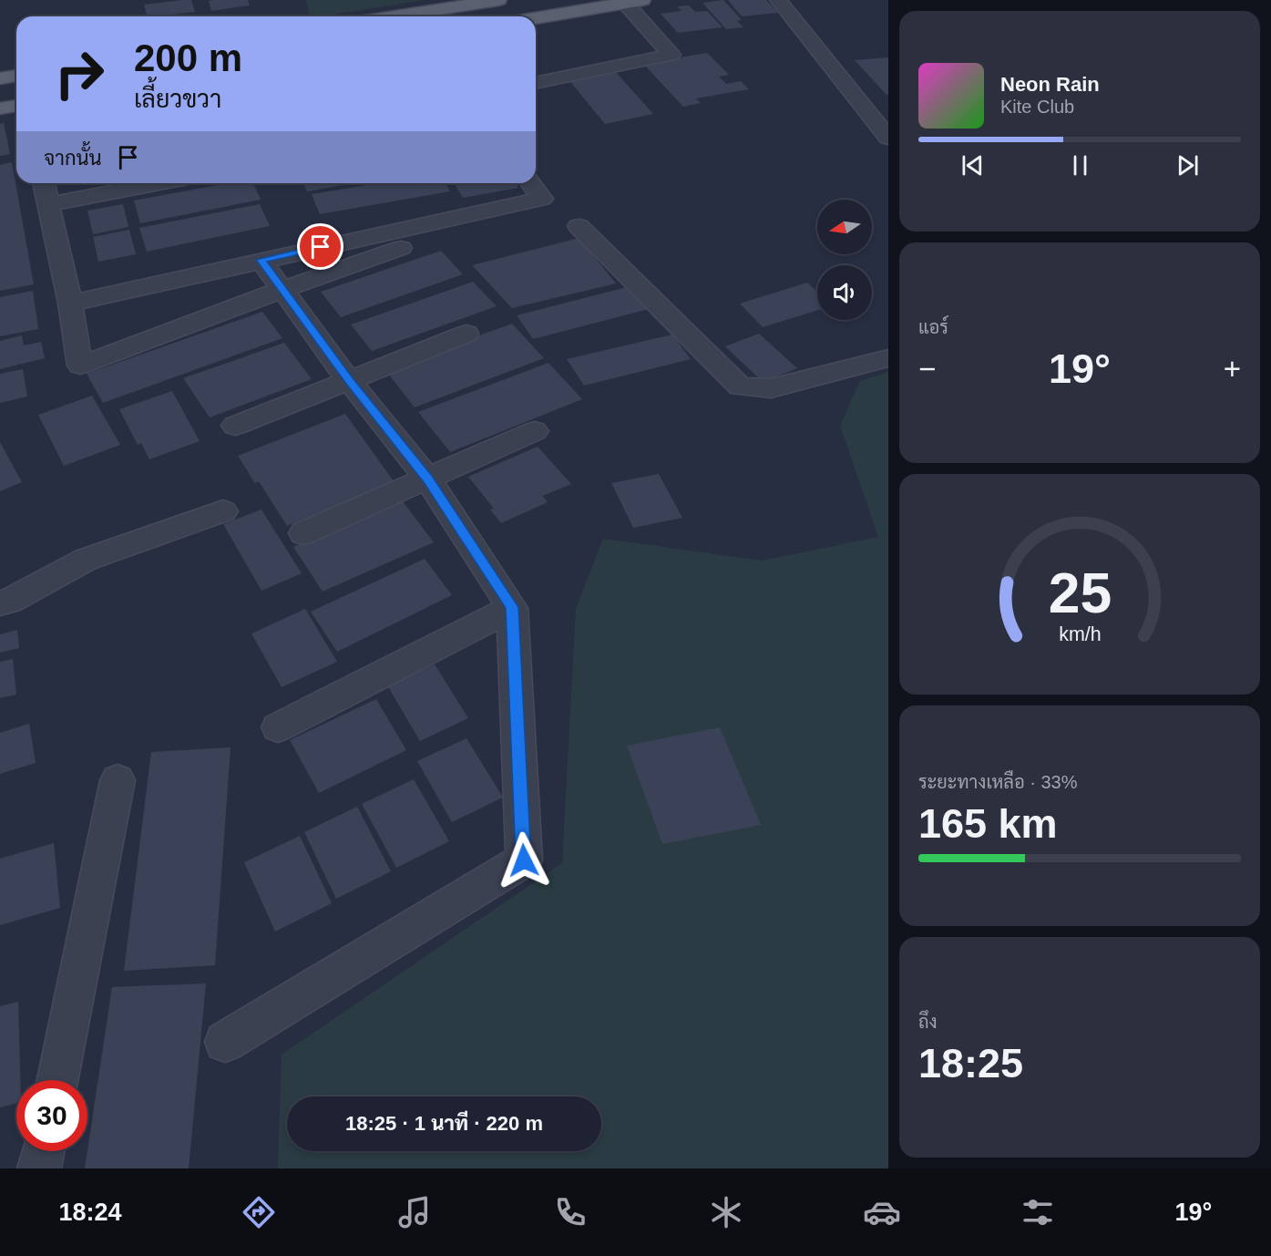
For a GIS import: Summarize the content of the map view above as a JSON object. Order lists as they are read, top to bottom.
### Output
{
  "north": "left",
  "page": {
    "turn": ["200 m", "เลี้ยวขวา"],
    "song": ["Neon Rain", "Kite Club"],
    "then": "จากนั้น",
    "tile": [
      "แอร์",
      ["ระยะทางเหลือ · 33%", "165 km"],
      ["ถึง", "18:25"]
    ],
    "heat": ["−", "19°", "+"],
    "limit": "30",
    "trip": "18:25 · 1 นาที · 220 m",
    "tabs": ["18:24", "19°"],
    "gauge": ["25", "km/h"]
  }
}
